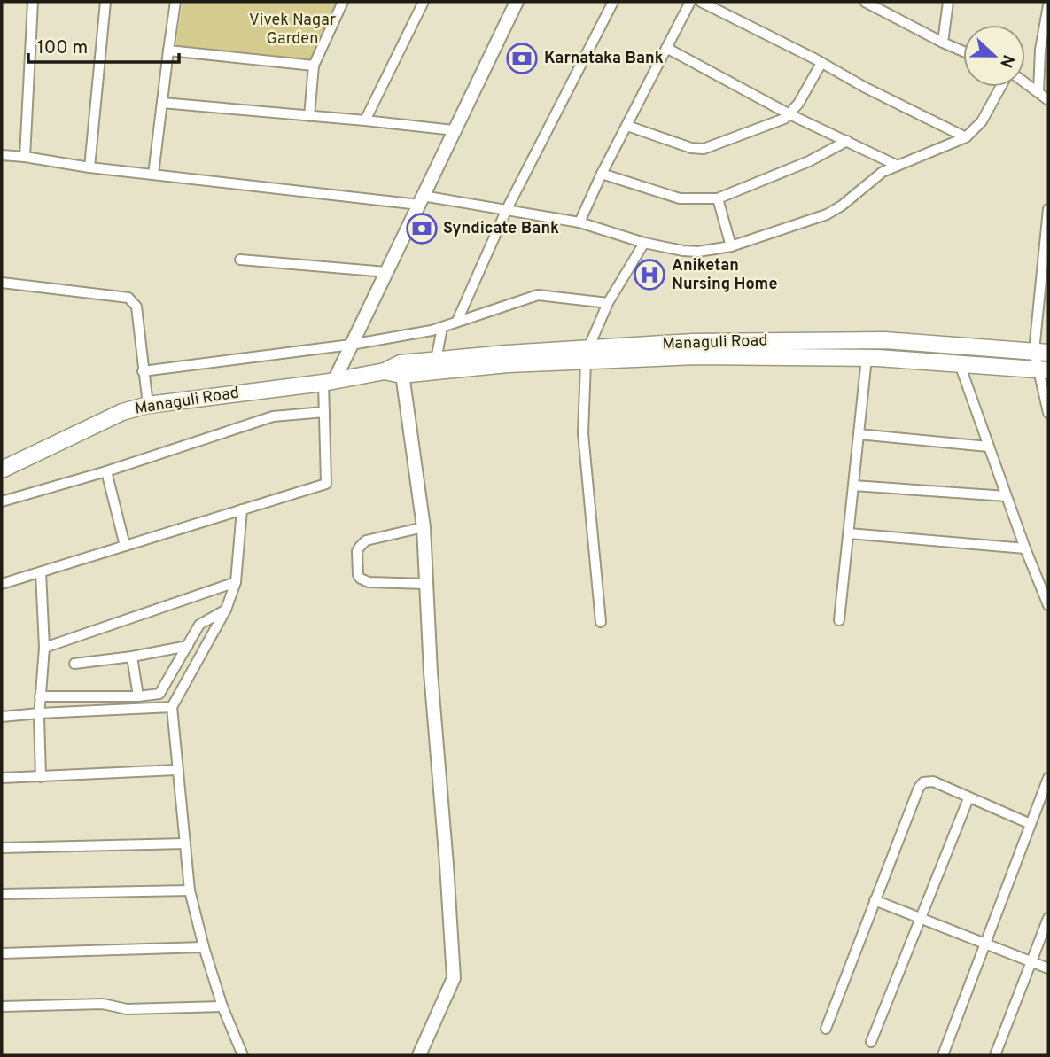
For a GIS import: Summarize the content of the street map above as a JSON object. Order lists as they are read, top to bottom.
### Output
{
  "streets": {
    "main road": ["Managuli Road"]
  },
  "parks": ["Vivek Nagar Garden"],
  "places": {
    "bank": ["Karnataka Bank", "Syndicate Bank"],
    "hospital": ["Aniketan Nursing Home"]
  },
  "scale_bar": "100 m",
  "north": "right"
}
